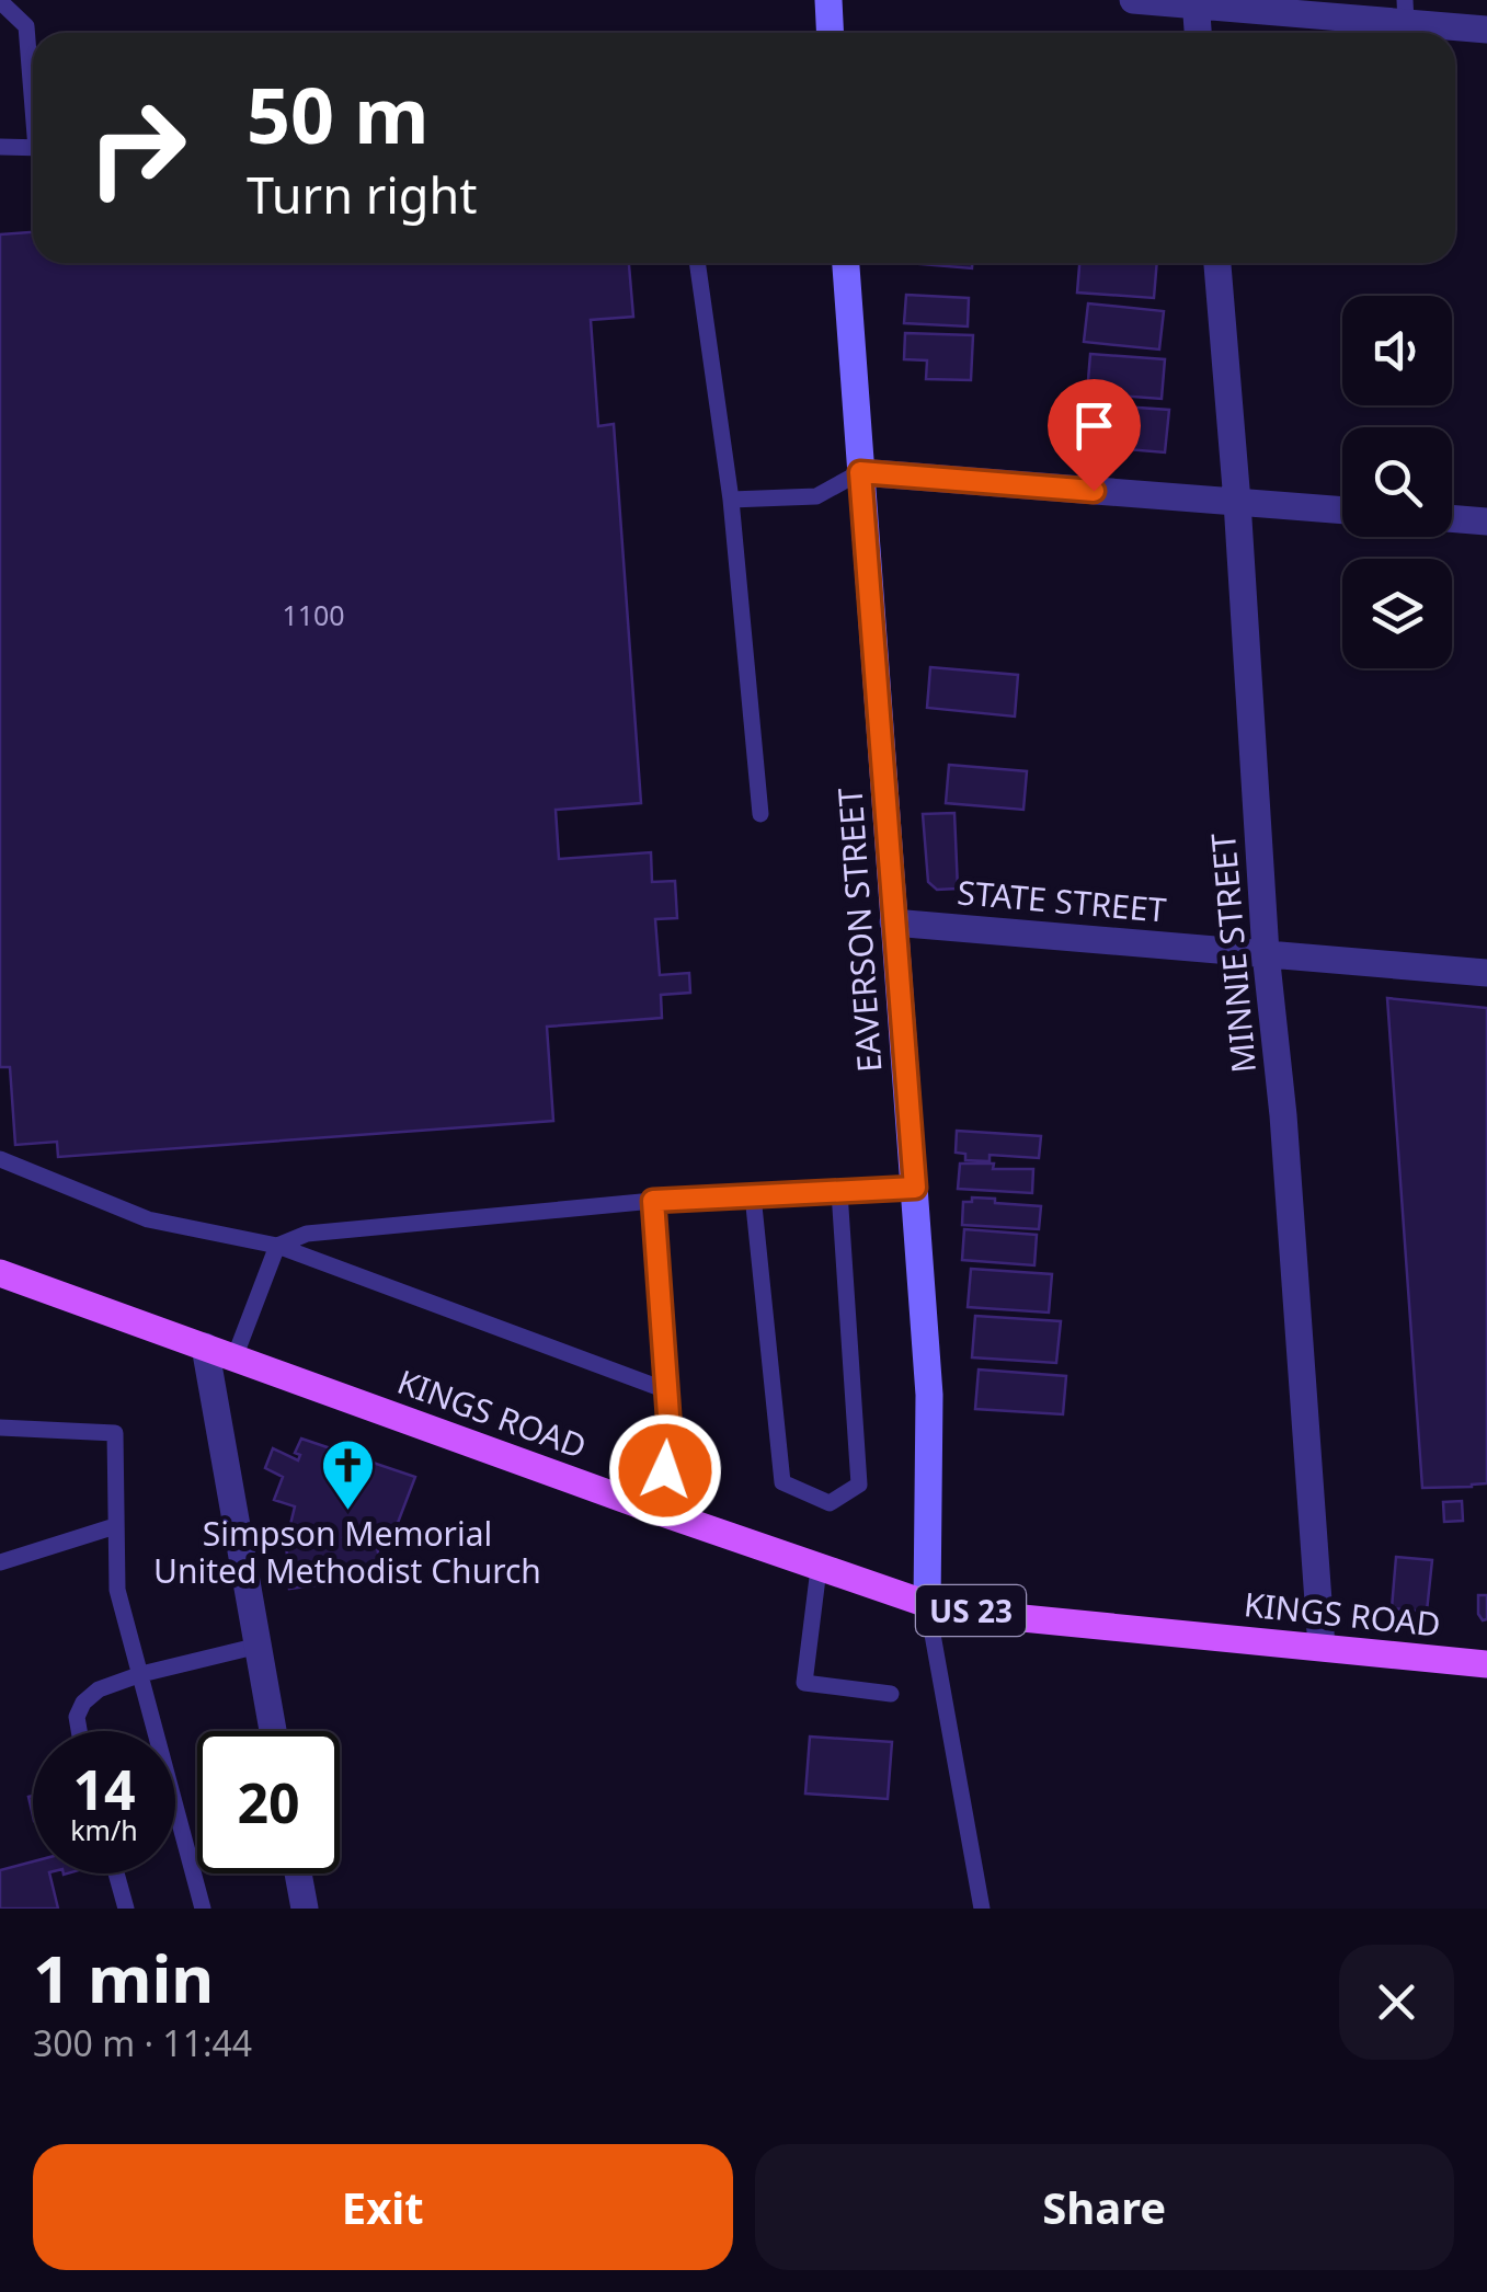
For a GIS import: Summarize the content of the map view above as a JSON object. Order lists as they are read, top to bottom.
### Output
{
  "streets": {
    "main road": ["KINGS ROAD", "US 23"],
    "street": ["STATE STREET", "EAVERSON STREET", "MINNIE STREET"]
  },
  "crossings": [
    ["STATE STREET", "EAVERSON STREET"],
    ["STATE STREET", "MINNIE STREET"],
    ["EAVERSON STREET", "KINGS ROAD"],
    ["MINNIE STREET", "KINGS ROAD"]
  ],
  "places": {
    "church": ["Simpson Memorial United Methodist Church"]
  },
  "house_numbers": ["1100"],
  "page": {
    "turn": ["50 m", "Turn right"],
    "speed": "14 km/h",
    "limit": "20",
    "heading": ["1 min", "300 m · 11:44"],
    "buttons": ["Exit", "Share"]
  }
}
